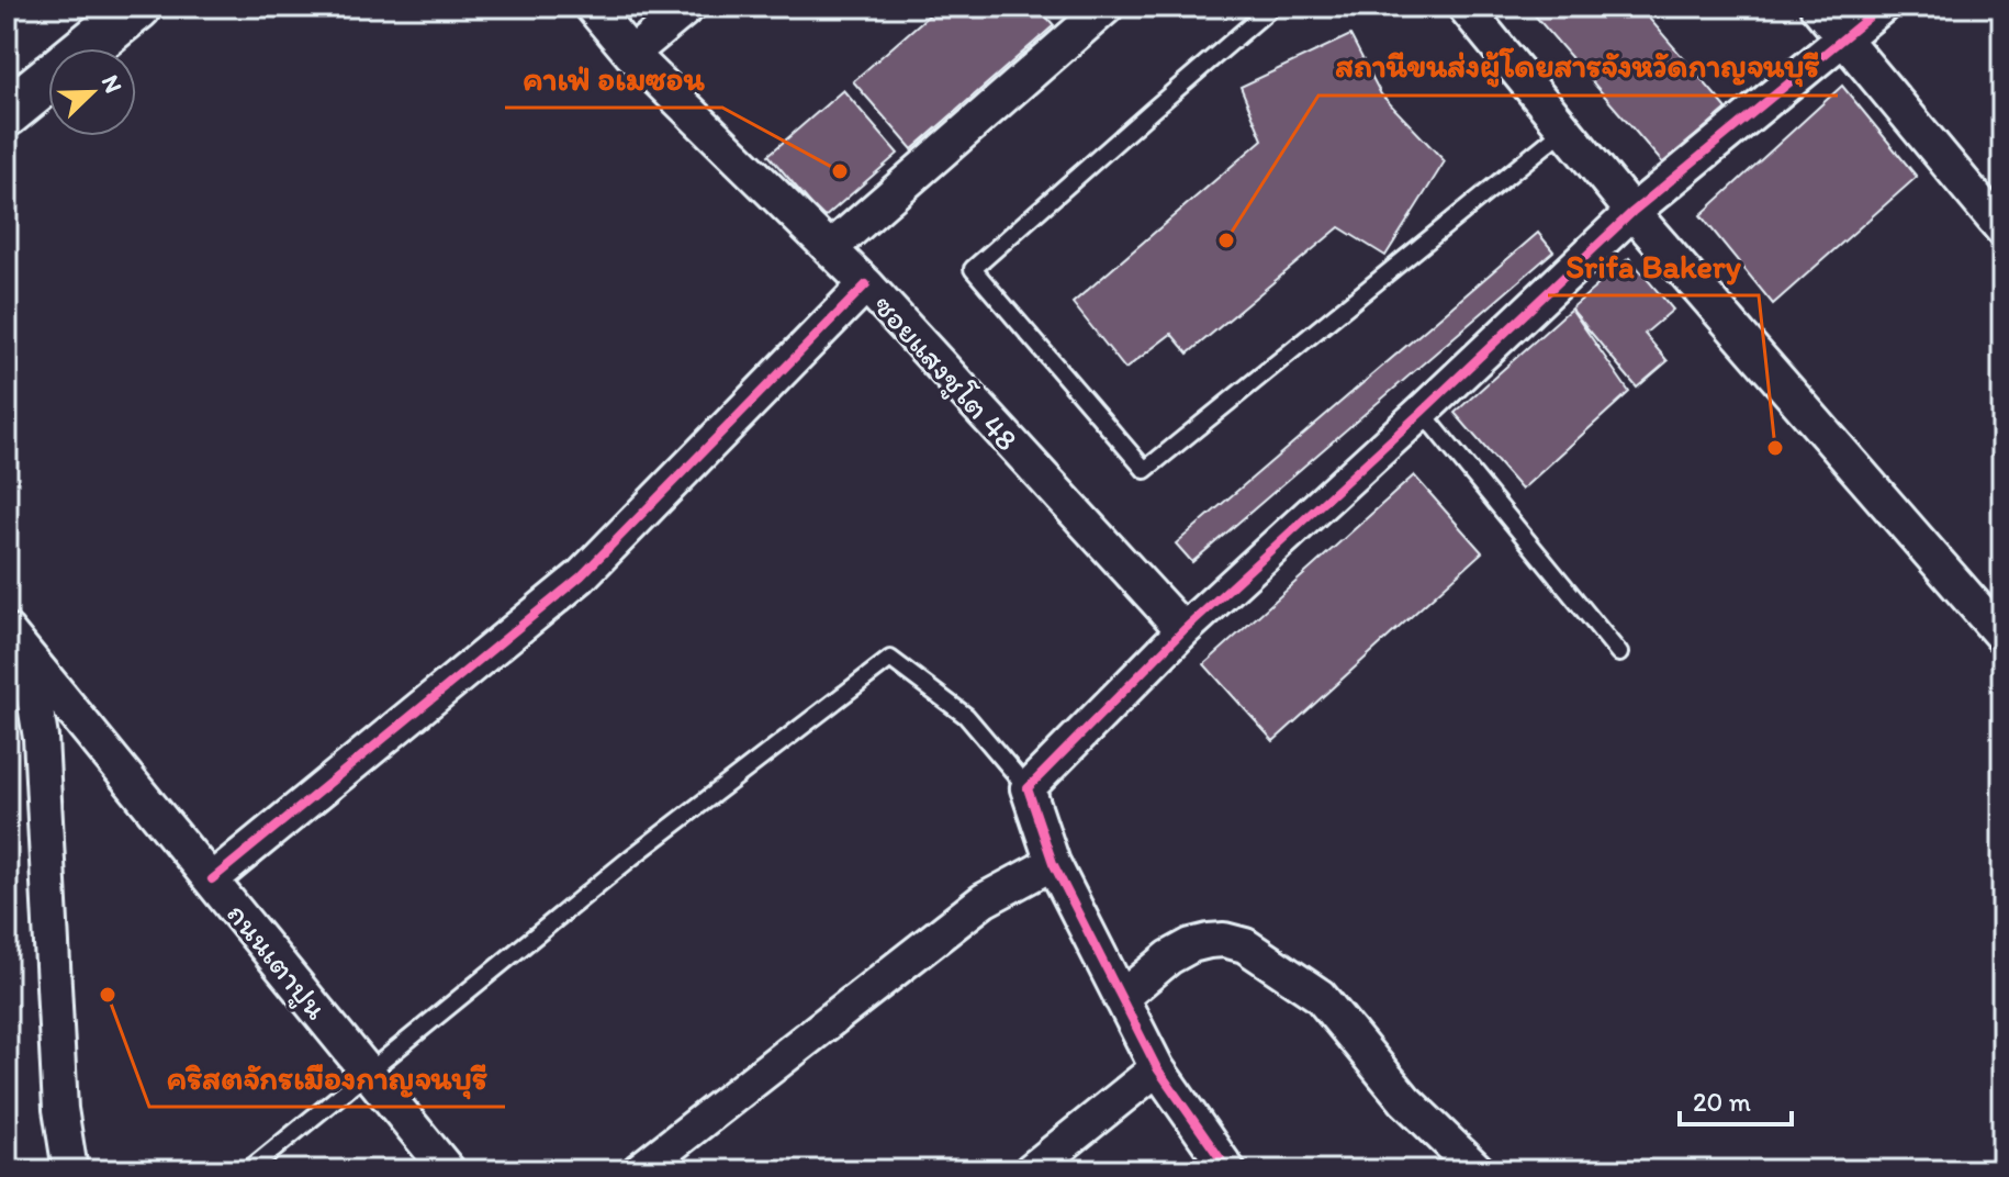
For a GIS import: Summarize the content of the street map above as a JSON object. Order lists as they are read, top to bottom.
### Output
{
  "streets": {
    "street": ["ซอยแสงชูโต 48", "ถนนเตาปูน"]
  },
  "places": [
    "คาเฟ่ อเมซอน",
    "สถานีขนส่งผู้โดยสารจังหวัดกาญจนบุรี",
    "Srifa Bakery",
    "คริสตจักรเมืองกาญจนบุรี"
  ],
  "scale_bar": "20 m",
  "north": "top right"
}
